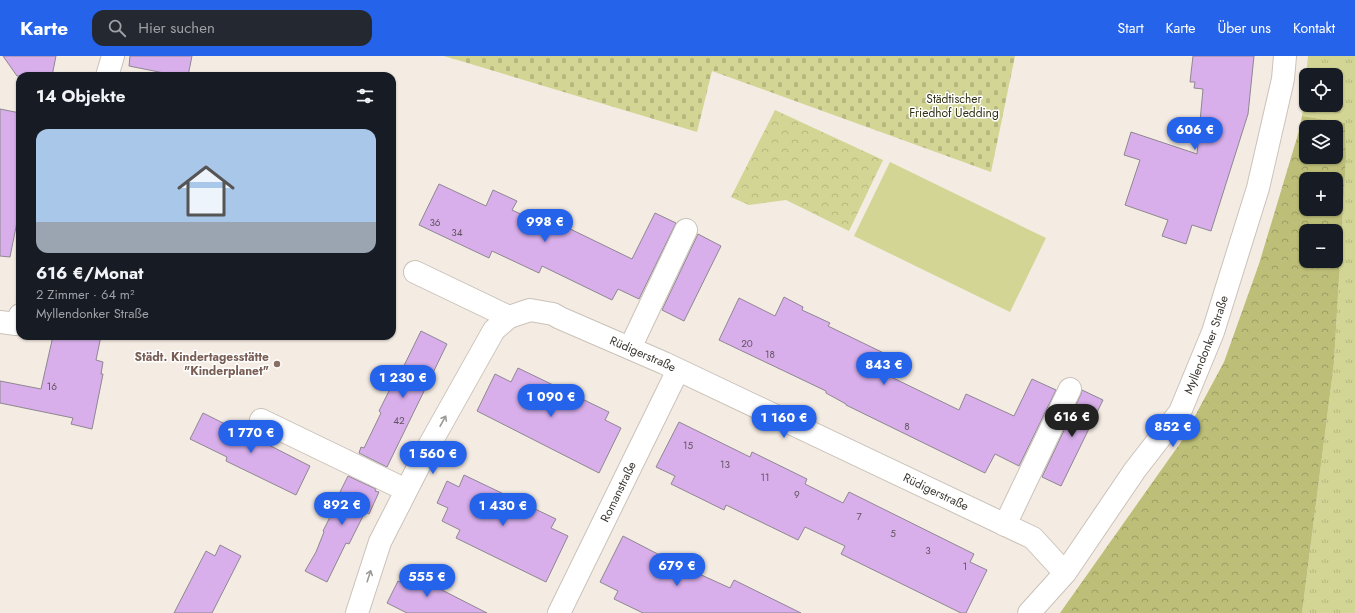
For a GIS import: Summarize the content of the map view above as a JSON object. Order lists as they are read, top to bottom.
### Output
{
  "streets": {
    "street": ["Myllendonker Straße", "Rüdigerstraße", "Romanstraße"]
  },
  "crossings": [
    ["Myllendonker Straße", "Rüdigerstraße"],
    ["Rüdigerstraße", "Romanstraße"]
  ],
  "parks": ["Städtischer Friedhof Uedding"],
  "places": ["Städt. Kindertagesstätte \"Kinderplanet\""],
  "house_numbers": [
    "36",
    "34",
    "20",
    "18",
    "16",
    "42",
    "8",
    "15",
    "13",
    "11",
    "9",
    "7",
    "5",
    "3",
    "1"
  ],
  "page": {
    "header": "Karte",
    "search": "Hier suchen",
    "nav": [
      "Start",
      "Karte",
      "Über uns",
      "Kontakt"
    ],
    "map_buttons": ["+", "−"],
    "heading": "14 Objekte",
    "price": [
      "606 €",
      "998 €",
      "843 €",
      "1 230 €",
      "1 090 €",
      "616 €",
      "1 160 €",
      "852 €",
      "1 770 €",
      "1 560 €",
      "892 €",
      "1 430 €",
      "679 €",
      "555 €"
    ],
    "list": [
      {
        "name": "616 €/Monat",
        "note": "2 Zimmer · 64 m² · Myllendonker Straße"
      }
    ]
  }
}
